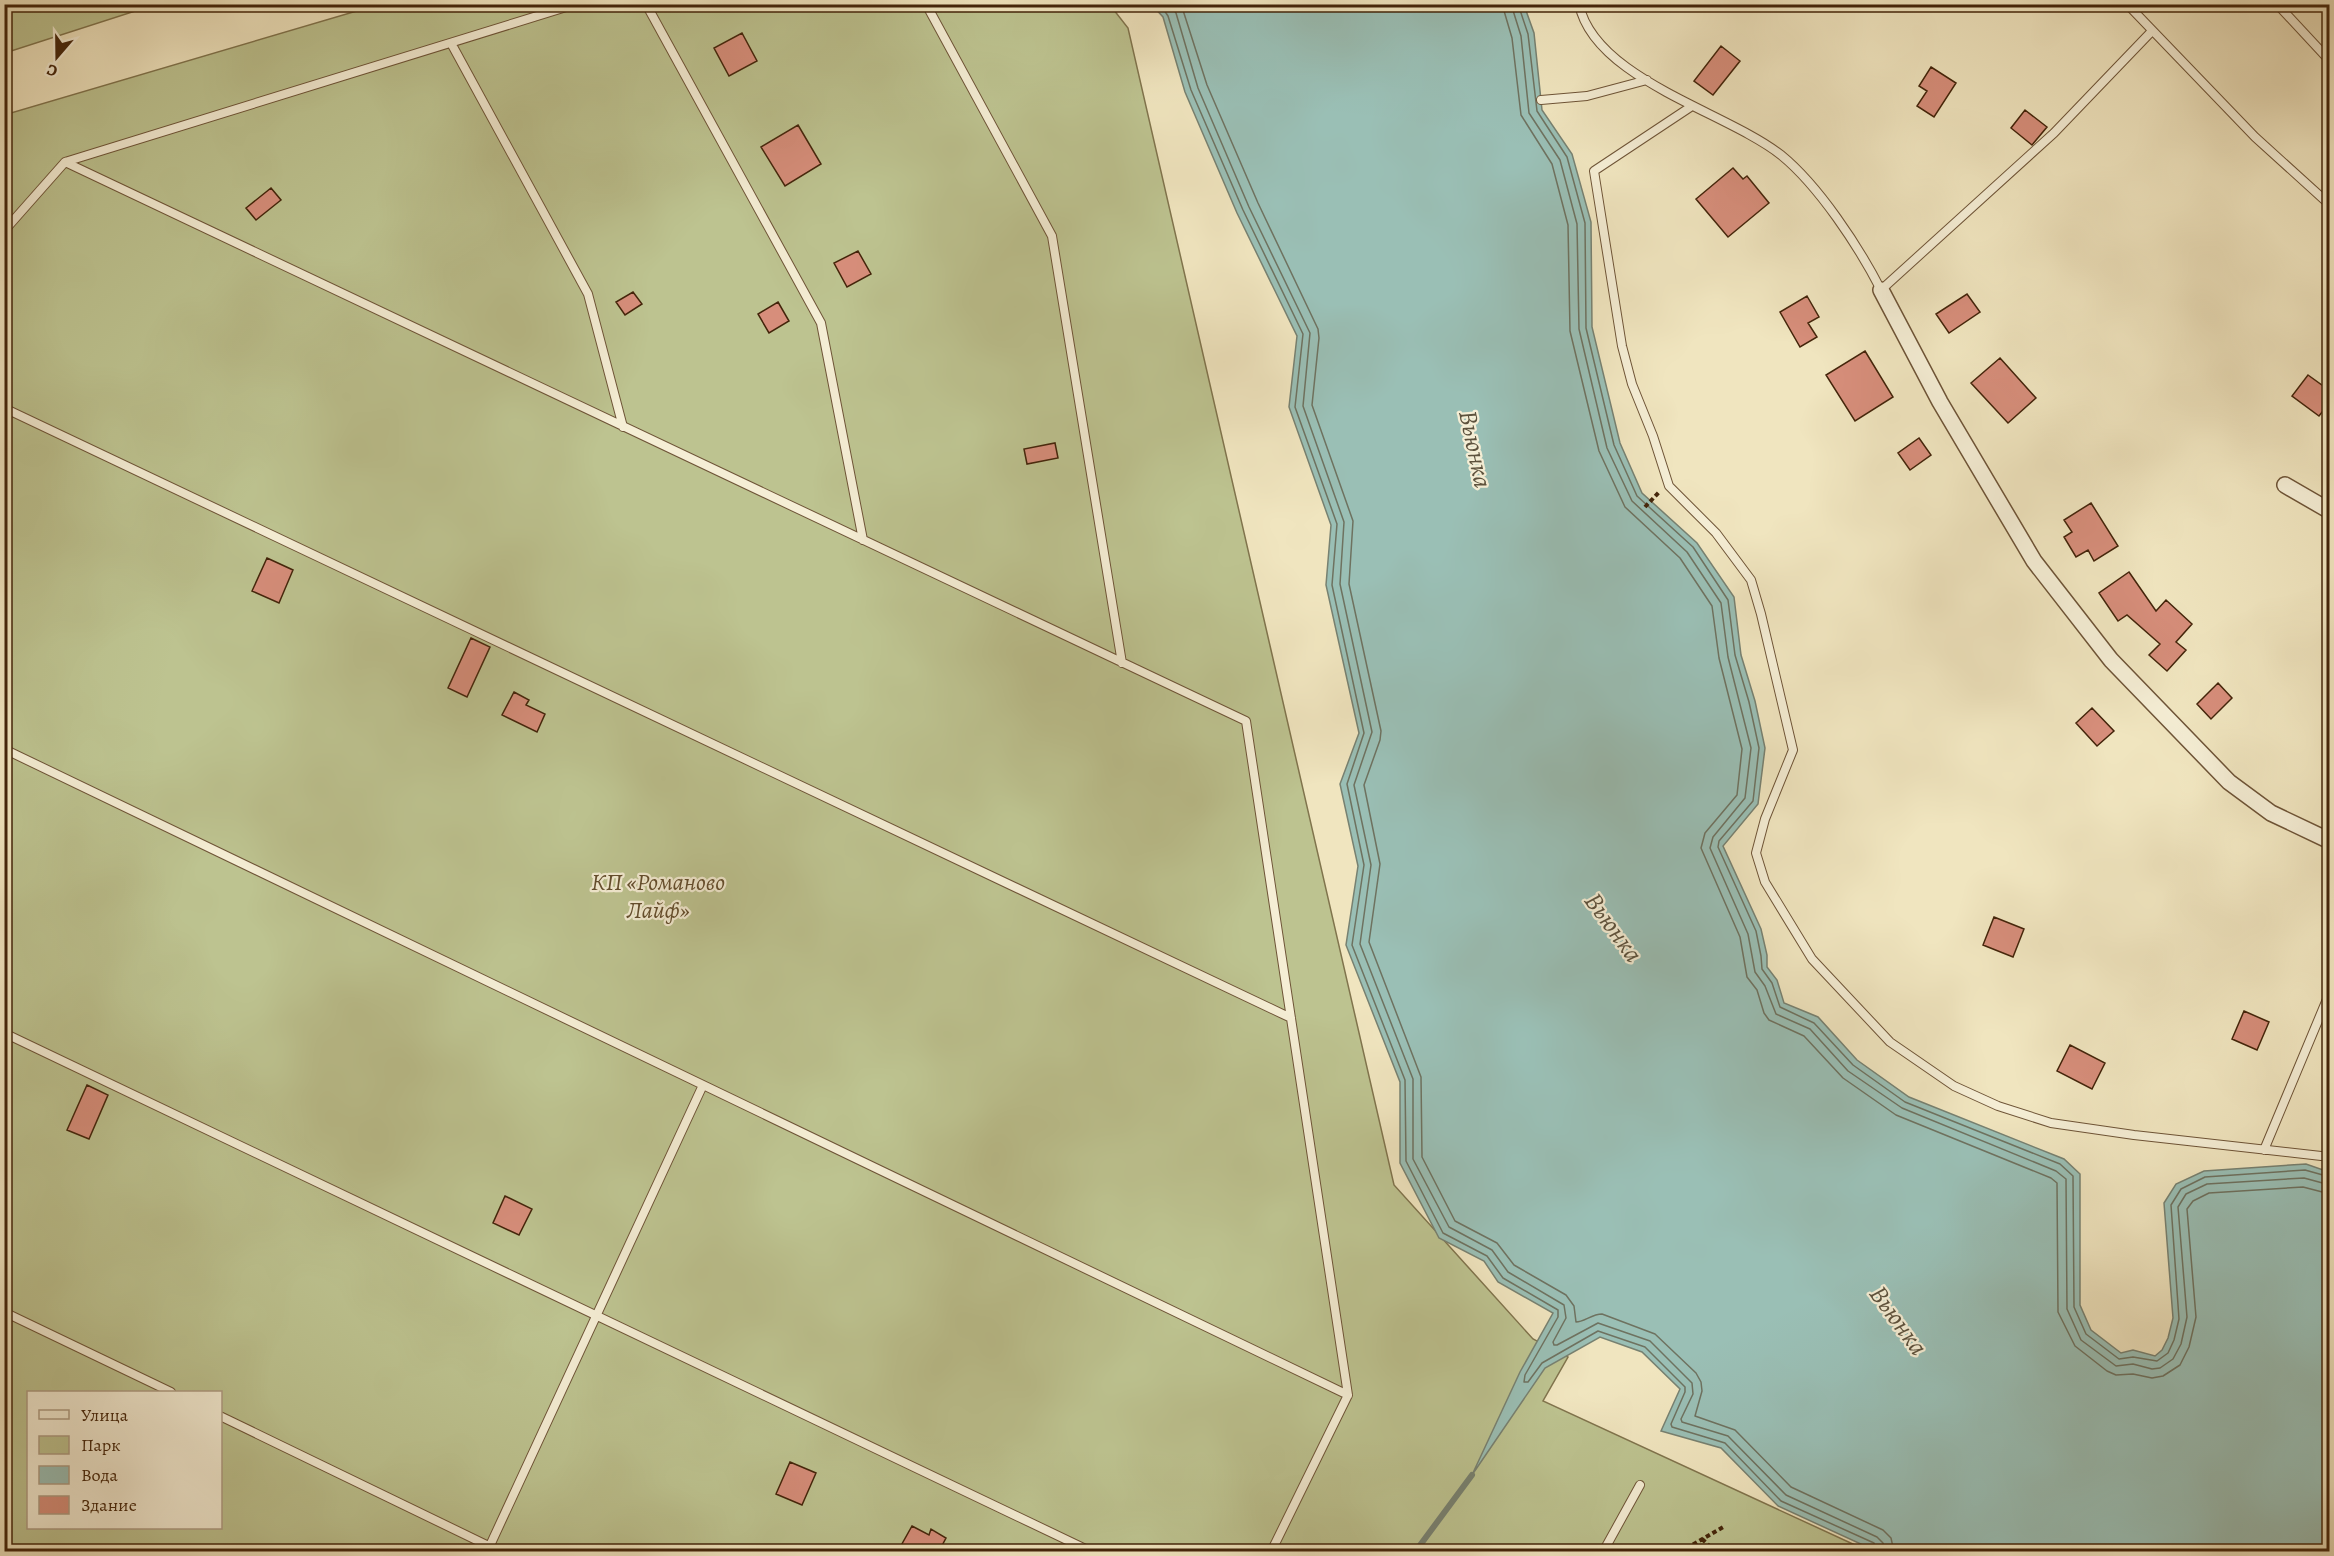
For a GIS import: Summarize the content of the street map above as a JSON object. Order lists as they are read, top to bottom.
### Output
{
  "water": ["Вьюнка"],
  "parks": ["КП «Романово Лайф»"],
  "legend": [
    "Улица",
    "Парк",
    "Вода",
    "Здание"
  ],
  "north": "bottom"
}
